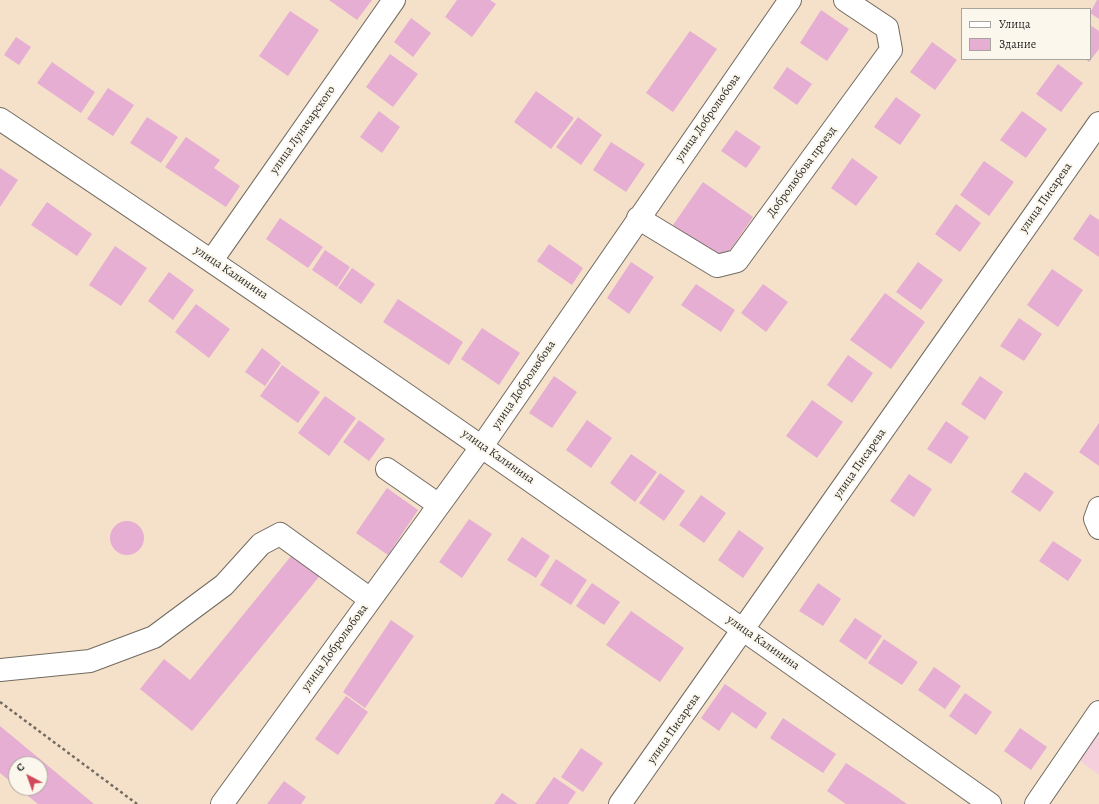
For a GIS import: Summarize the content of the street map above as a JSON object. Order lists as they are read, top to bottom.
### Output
{
  "streets": {
    "street": [
      "улица Добролюбова",
      "улица Луначарского",
      "Добролюбова проезд",
      "улица Писарева",
      "улица Калинина"
    ]
  },
  "crossings": [
    ["улица Добролюбова", "Добролюбова проезд"],
    ["улица Добролюбова", "улица Калинина"],
    ["улица Луначарского", "улица Калинина"],
    ["улица Писарева", "улица Калинина"]
  ],
  "legend": ["Улица", "Здание"],
  "north": "top left"
}
